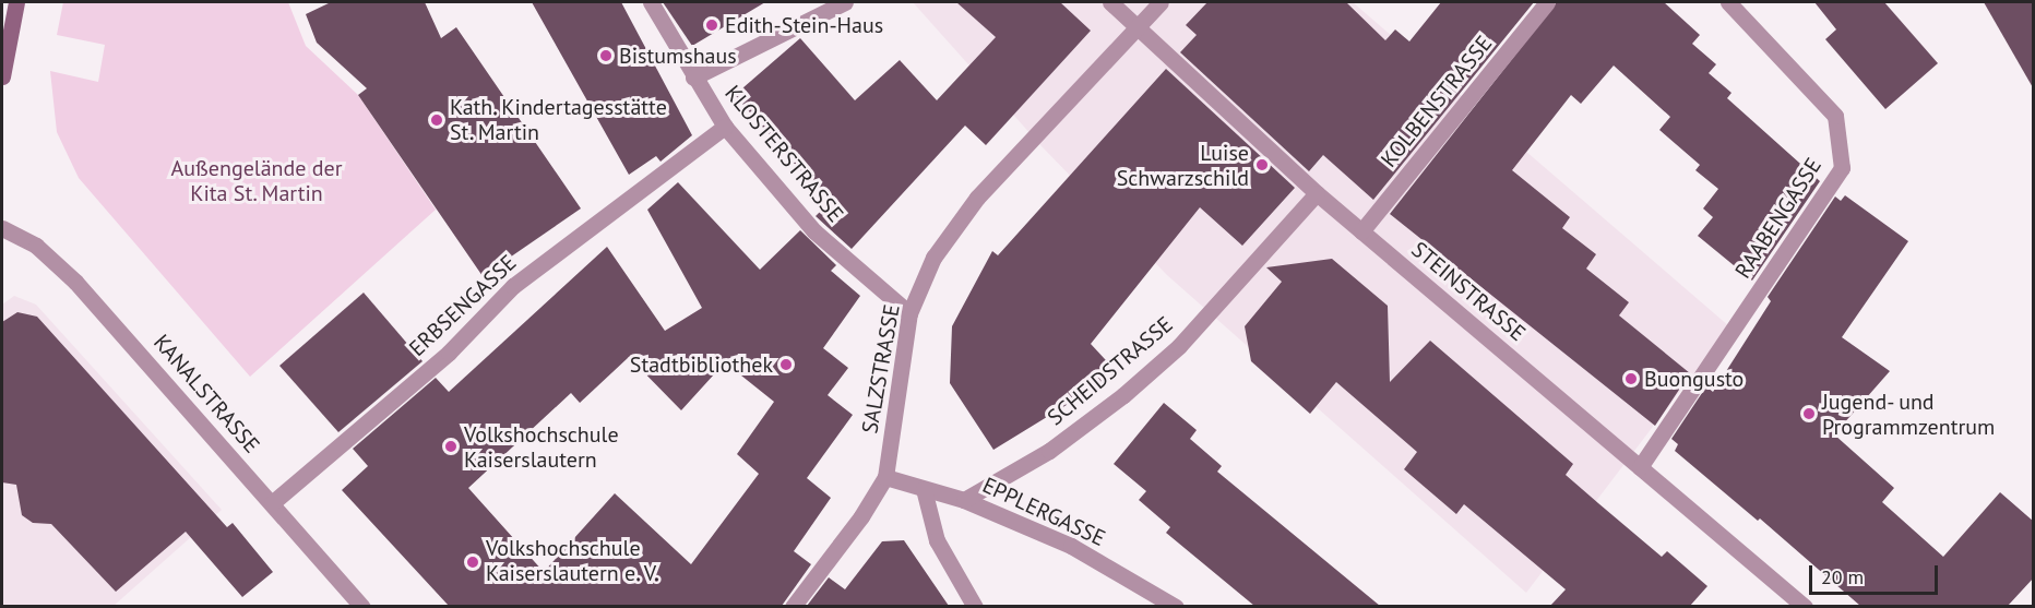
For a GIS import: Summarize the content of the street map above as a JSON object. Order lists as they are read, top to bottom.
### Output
{
  "streets": {
    "street": [
      "KOLBENSTRASSE",
      "KLOSTERSTRASSE",
      "RAABENGASSE",
      "STEINSTRASSE",
      "ERBSENGASSE",
      "SALZSTRASSE",
      "SCHEIDSTRASSE",
      "KANALSTRASSE",
      "EPPLERGASSE"
    ]
  },
  "crossings": [
    ["KOLBENSTRASSE", "STEINSTRASSE"],
    ["KLOSTERSTRASSE", "ERBSENGASSE"],
    ["KLOSTERSTRASSE", "SALZSTRASSE"],
    ["RAABENGASSE", "STEINSTRASSE"],
    ["STEINSTRASSE", "SALZSTRASSE"],
    ["STEINSTRASSE", "SCHEIDSTRASSE"],
    ["ERBSENGASSE", "KANALSTRASSE"],
    ["SALZSTRASSE", "EPPLERGASSE"],
    ["SCHEIDSTRASSE", "EPPLERGASSE"]
  ],
  "parks": ["Außengelände der Kita St. Martin"],
  "places": [
    "Edith-Stein-Haus",
    "Bistumshaus",
    "Kath. Kindertagesstätte St. Martin",
    "Luise Schwarzschild",
    "Stadtbibliothek",
    "Buongusto",
    "Jugend- und Programmzentrum",
    "Volkshochschule Kaiserslautern",
    "Volkshochschule Kaiserslautern e. V."
  ],
  "scale_bar": "20 m"
}
